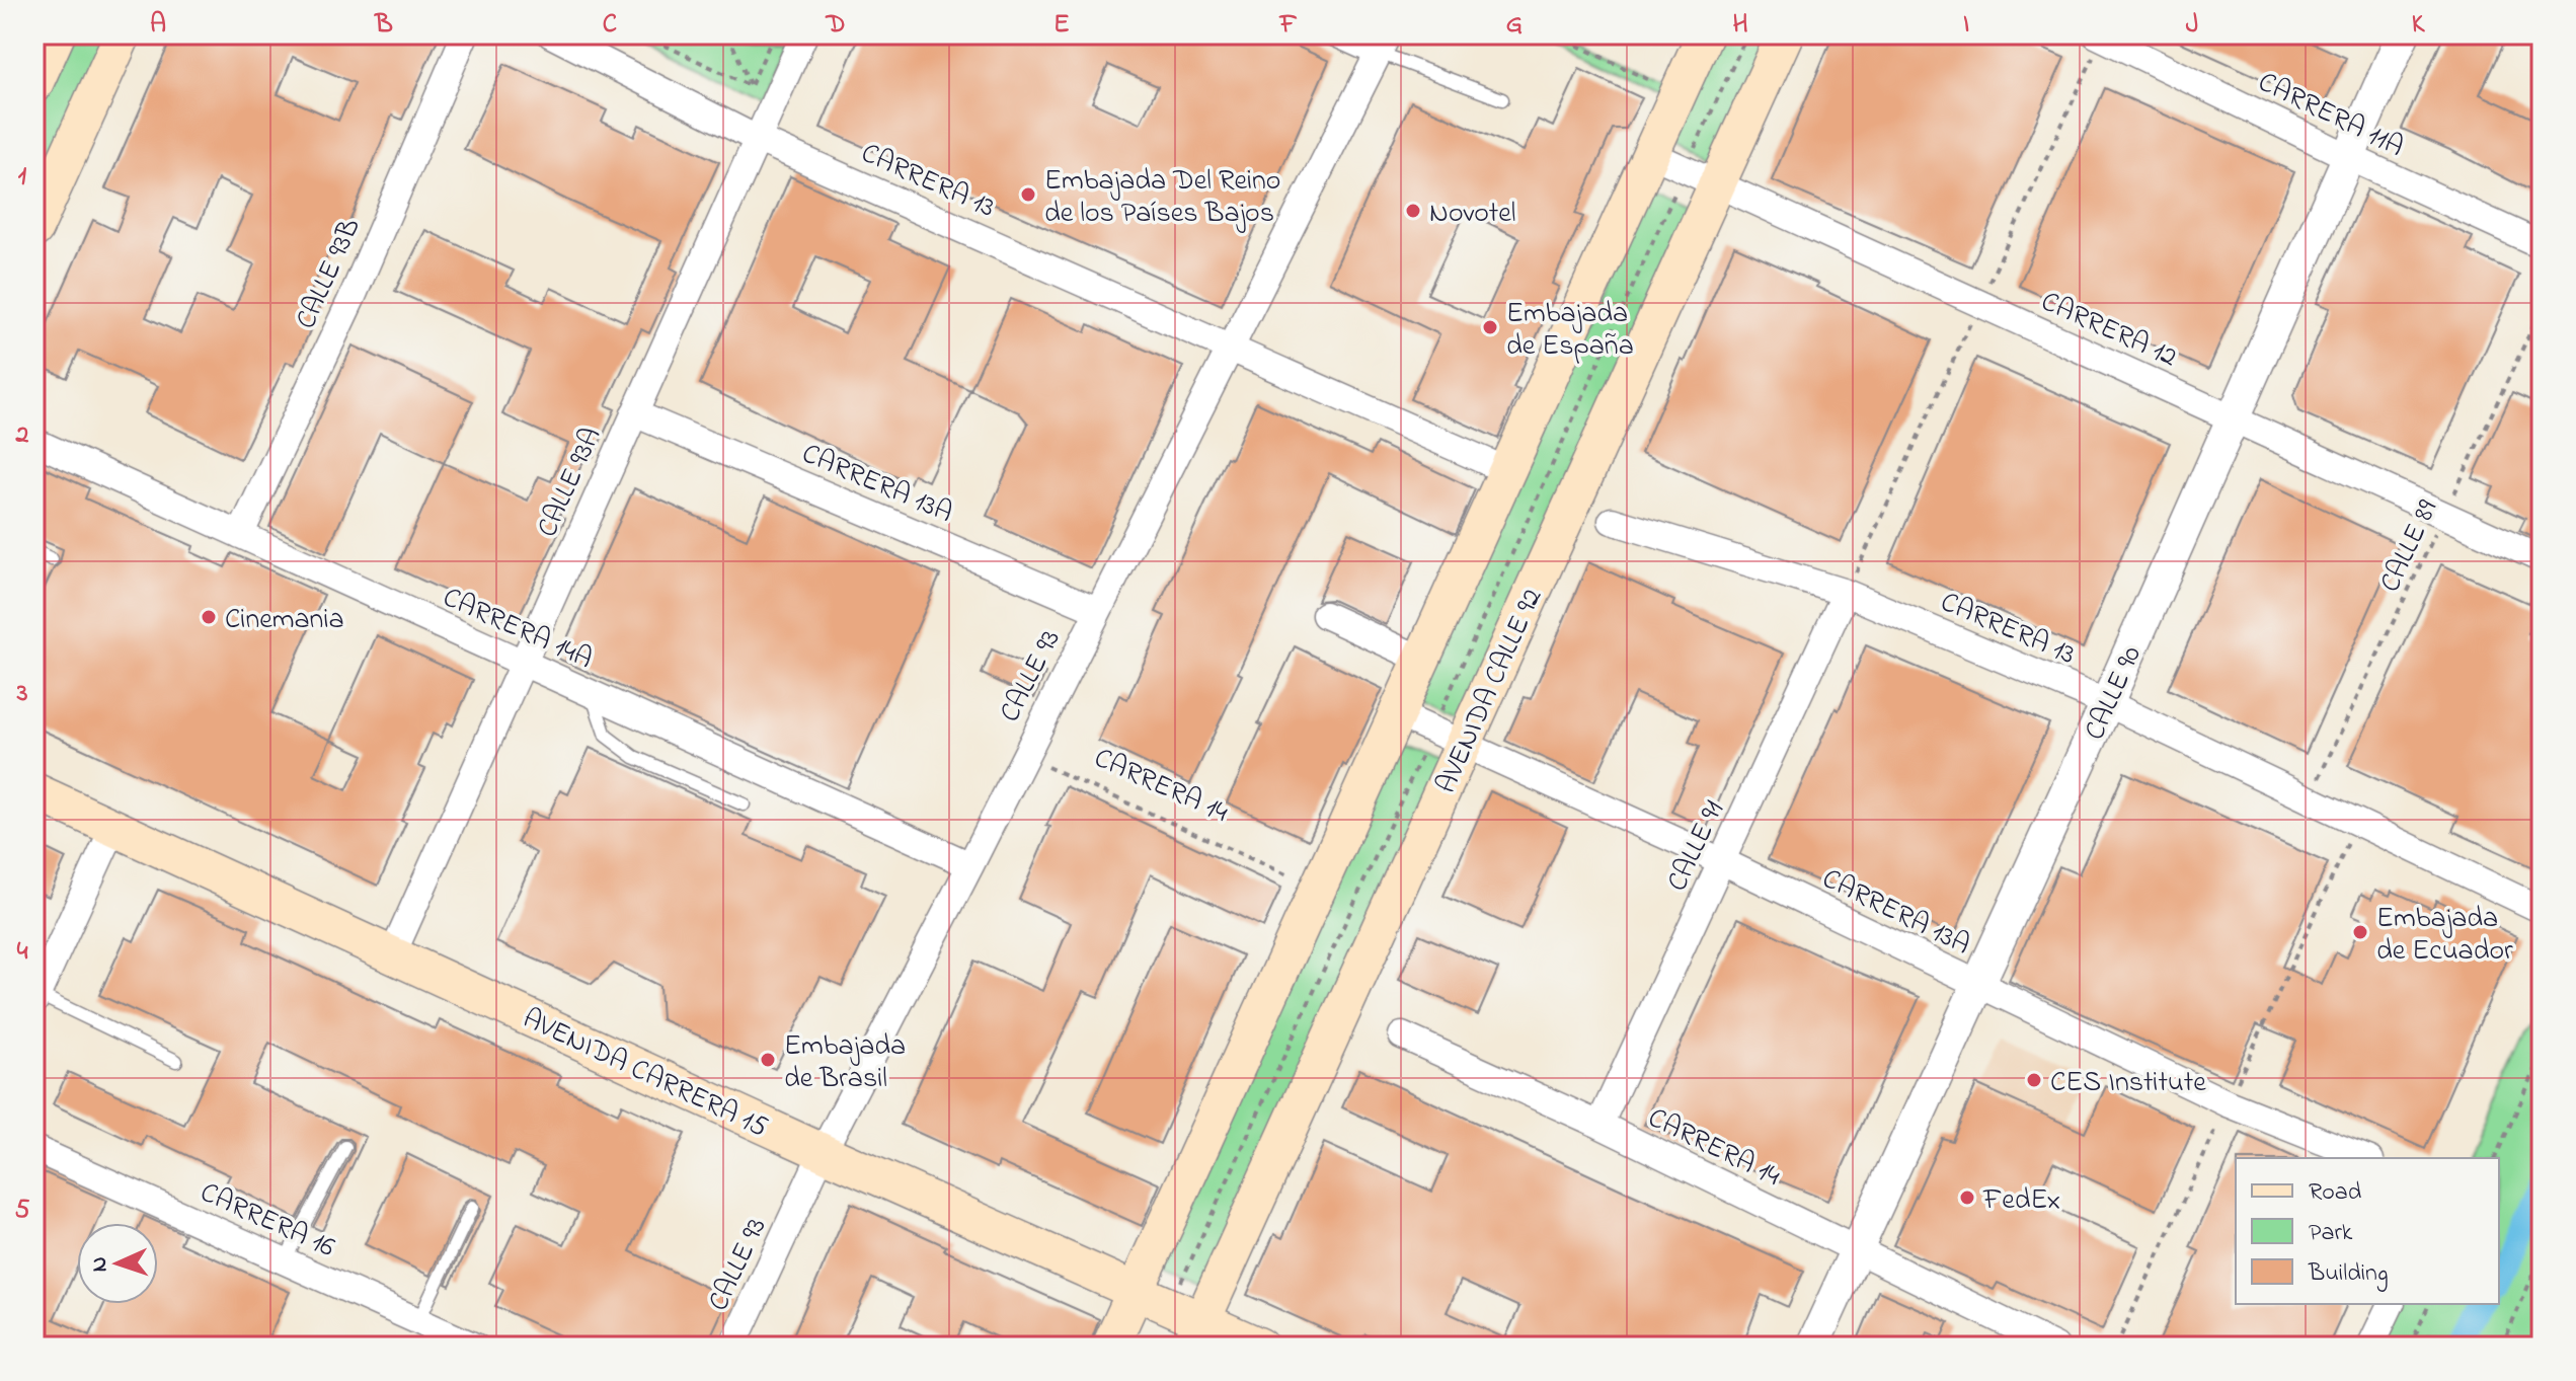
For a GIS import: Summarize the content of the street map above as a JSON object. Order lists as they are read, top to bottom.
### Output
{
  "streets": {
    "main road": ["AVENIDA CALLE 92", "AVENIDA CARRERA 15"],
    "street": [
      "CARRERA 11A",
      "CARRERA 13",
      "CALLE 93B",
      "CARRERA 12",
      "CALLE 93A",
      "CARRERA 13A",
      "CARRERA 14A",
      "CALLE 93",
      "CALLE 90",
      "CARRERA 14",
      "CALLE 91",
      "CARRERA 16"
    ],
    "path": ["CALLE 89"]
  },
  "crossings": [
    ["CARRERA 11A", "CALLE 90"],
    ["CARRERA 13", "CALLE 93A"],
    ["CARRERA 13", "CALLE 89"],
    ["CARRERA 13", "CALLE 93"],
    ["CARRERA 13", "CALLE 90"],
    ["CARRERA 13", "CALLE 91"],
    ["CALLE 93B", "CARRERA 14A"],
    ["CARRERA 12", "CALLE 89"],
    ["CARRERA 12", "AVENIDA CALLE 92"],
    ["CARRERA 12", "CALLE 90"],
    ["CALLE 93A", "CARRERA 13A"],
    ["CALLE 93A", "CARRERA 14A"],
    ["CALLE 93A", "AVENIDA CARRERA 15"],
    ["CARRERA 13A", "CALLE 93"],
    ["CARRERA 13A", "AVENIDA CALLE 92"],
    ["CARRERA 13A", "CALLE 90"],
    ["CARRERA 13A", "CALLE 91"],
    ["CARRERA 14A", "CALLE 93"],
    ["CALLE 93", "CARRERA 14"],
    ["CALLE 93", "AVENIDA CARRERA 15"],
    ["AVENIDA CALLE 92", "AVENIDA CARRERA 15"],
    ["CALLE 90", "CARRERA 14"],
    ["CARRERA 14", "CALLE 91"]
  ],
  "places": [
    "Embajada Del Reino de los Países Bajos",
    "Novotel",
    "Embajada de España",
    "Cinemania",
    "Embajada de Ecuador",
    "Embajada de Brasil",
    "CES Institute",
    "FedEx"
  ],
  "legend": ["Road", "Park", "Building"],
  "north": "left",
  "grid": {
    "columns": [
      "A",
      "B",
      "C",
      "D",
      "E",
      "F",
      "G",
      "H",
      "I",
      "J",
      "K"
    ],
    "rows": [
      "1",
      "2",
      "3",
      "4",
      "5"
    ]
  }
}
